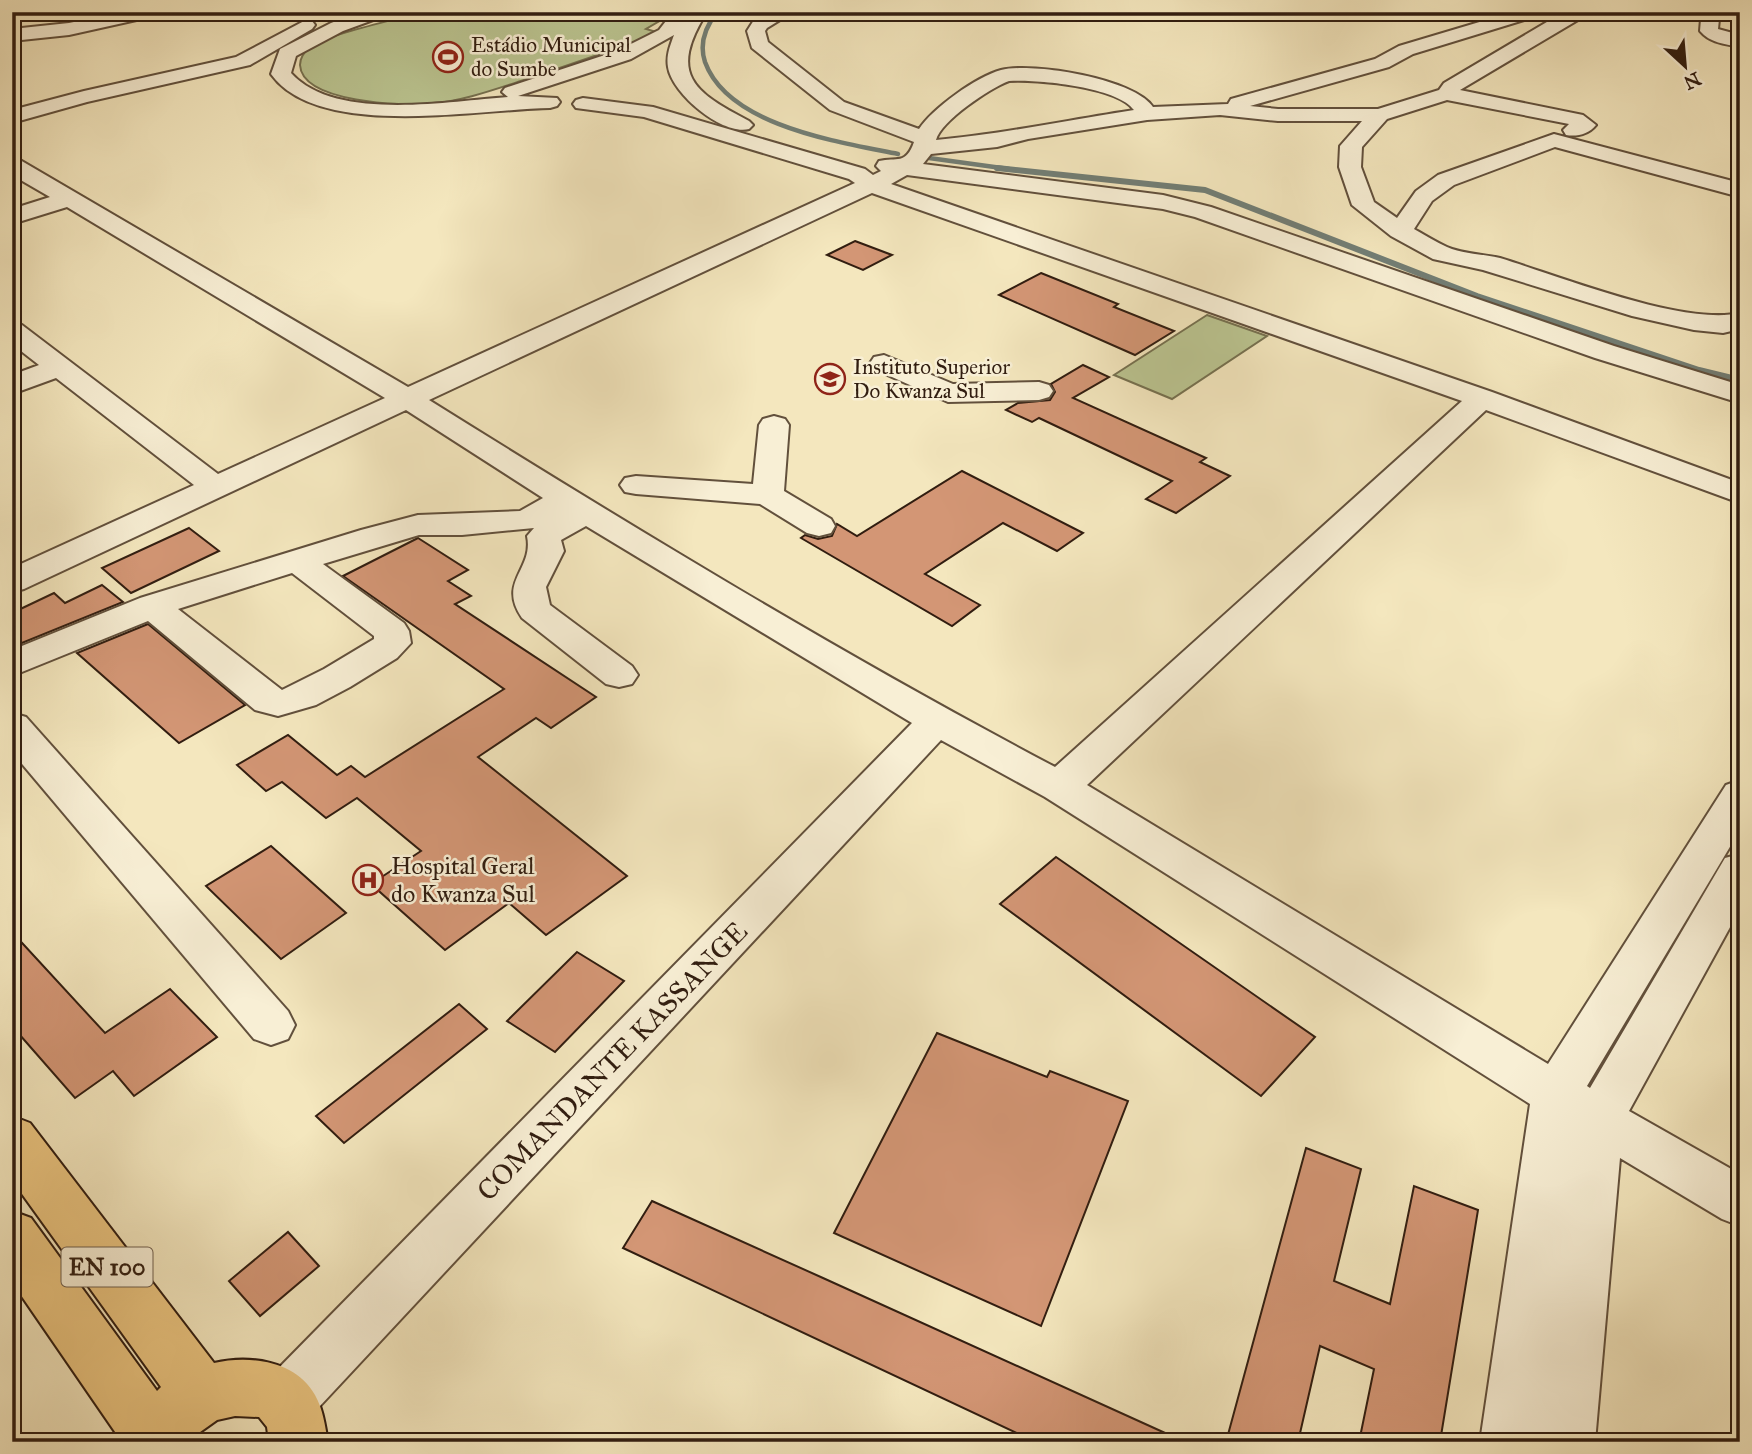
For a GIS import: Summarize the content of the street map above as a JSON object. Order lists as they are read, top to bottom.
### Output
{
  "streets": {
    "main road": ["EN 100"],
    "street": ["COMANDANTE KASSANGE"]
  },
  "crossings": [
    ["COMANDANTE KASSANGE", "EN 100"]
  ],
  "places": {
    "sports": ["Estádio Municipal do Sumbe"],
    "school or university": ["Instituto Superior Do Kwanza Sul"],
    "hospital": ["Hospital Geral do Kwanza Sul"]
  },
  "north": "bottom right"
}
